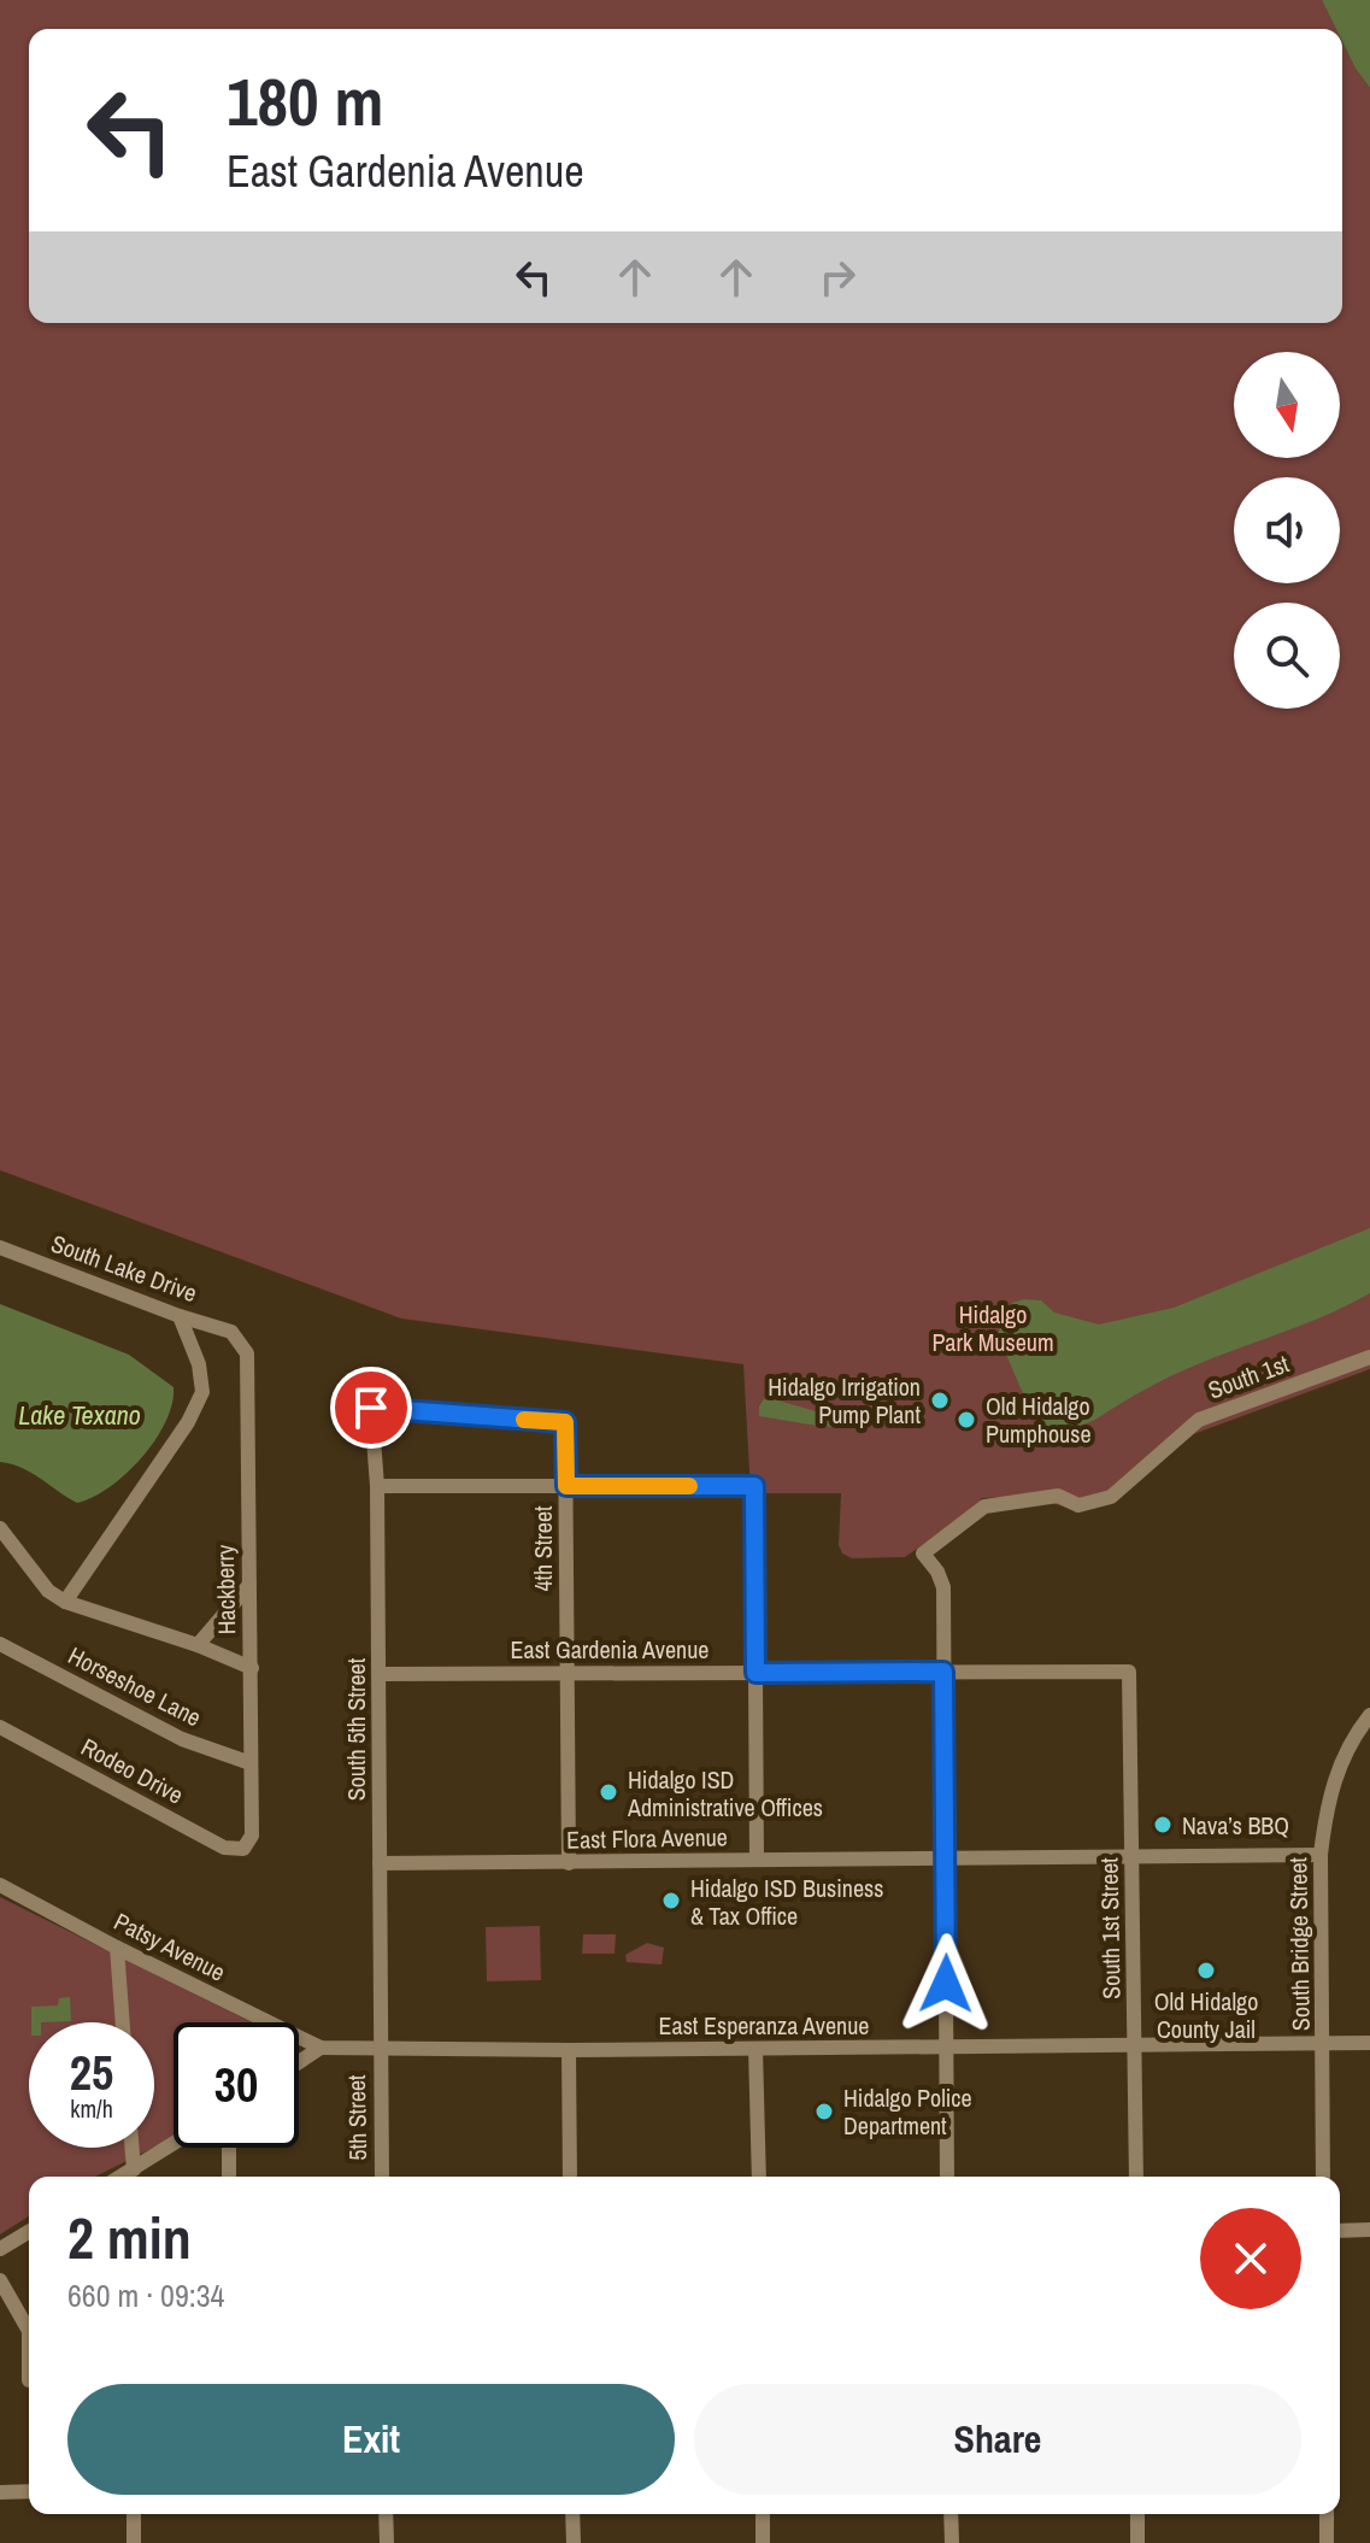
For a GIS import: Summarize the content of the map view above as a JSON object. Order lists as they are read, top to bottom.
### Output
{
  "streets": {
    "street": [
      "South Lake Drive",
      "South 1st",
      "4th Street",
      "Hackberry",
      "East Gardenia Avenue",
      "Horseshoe Lane",
      "South 5th Street",
      "Rodeo Drive",
      "East Flora Avenue",
      "South 1st Street",
      "South Bridge Street",
      "Patsy Avenue",
      "East Esperanza Avenue",
      "5th Street"
    ]
  },
  "crossings": [
    ["South Lake Drive", "Hackberry"],
    ["South 1st", "East Gardenia Avenue"],
    ["4th Street", "East Gardenia Avenue"],
    ["4th Street", "South 5th Street"],
    ["4th Street", "East Flora Avenue"],
    ["Hackberry", "Horseshoe Lane"],
    ["Hackberry", "Rodeo Drive"],
    ["East Gardenia Avenue", "South 5th Street"],
    ["East Gardenia Avenue", "South 1st Street"],
    ["South 5th Street", "East Flora Avenue"],
    ["South 5th Street", "East Esperanza Avenue"],
    ["South 5th Street", "5th Street"],
    ["East Flora Avenue", "South 1st Street"],
    ["East Flora Avenue", "South Bridge Street"],
    ["South 1st Street", "East Esperanza Avenue"],
    ["South Bridge Street", "East Esperanza Avenue"],
    ["Patsy Avenue", "East Esperanza Avenue"],
    ["East Esperanza Avenue", "5th Street"]
  ],
  "water": ["Lake Texano"],
  "parks": ["Hidalgo Park Museum"],
  "places": [
    "Hidalgo Irrigation Pump Plant",
    "Old Hidalgo Pumphouse",
    "Hidalgo ISD Administrative Offices",
    "Nava’s BBQ",
    "Hidalgo ISD Business & Tax Office",
    "Old Hidalgo County Jail",
    "Hidalgo Police Department"
  ],
  "north": "bottom",
  "page": {
    "turn": ["180 m", "East Gardenia Avenue"],
    "speed": "25 km/h",
    "limit": "30",
    "heading": ["2 min", "660 m · 09:34"],
    "buttons": ["Exit", "Share"]
  }
}
